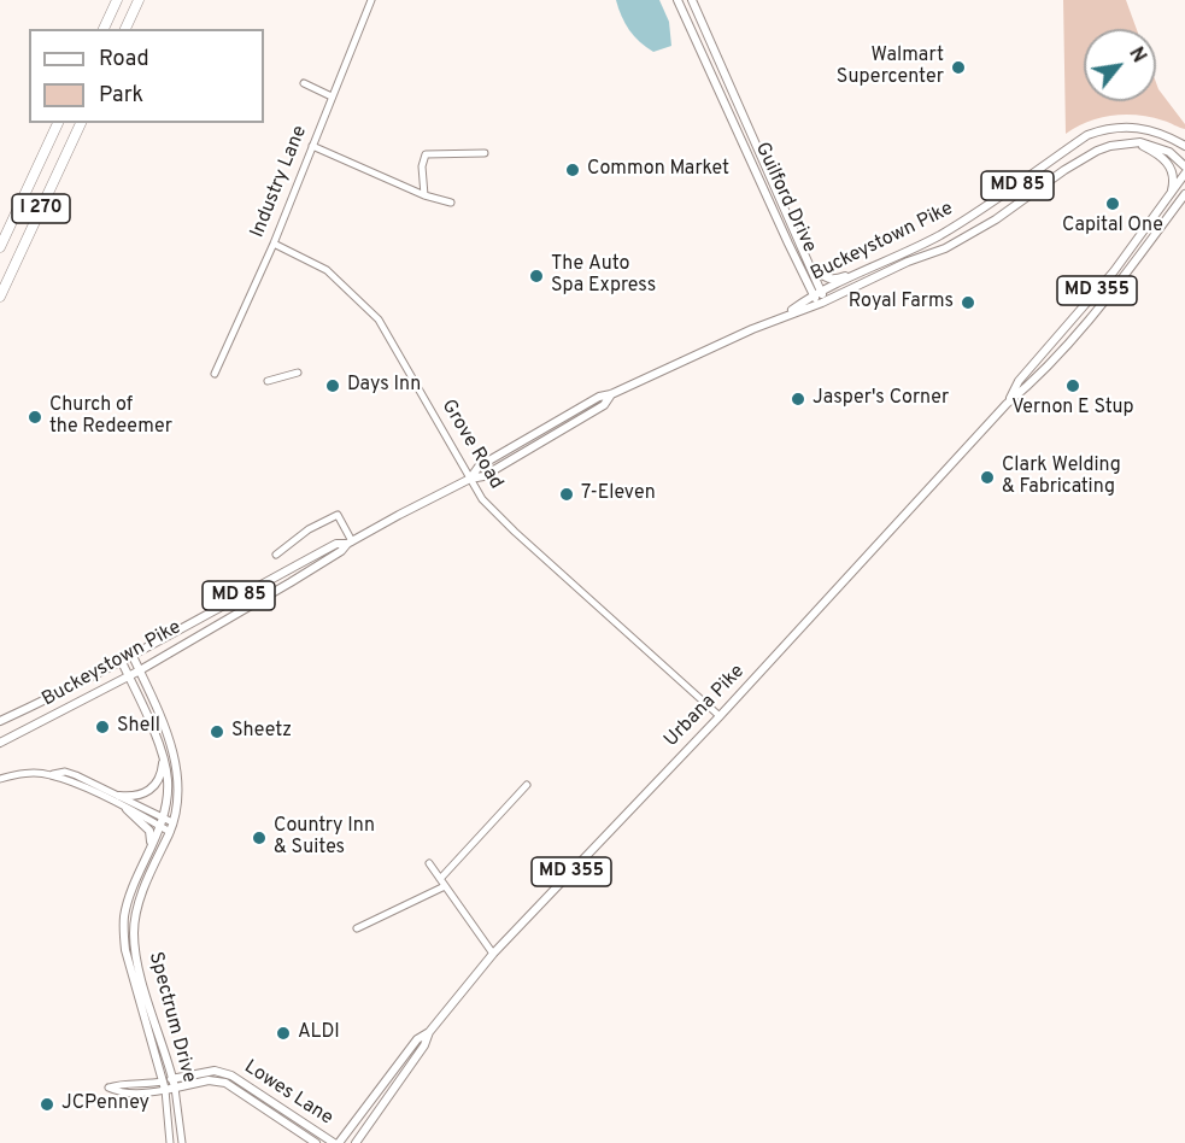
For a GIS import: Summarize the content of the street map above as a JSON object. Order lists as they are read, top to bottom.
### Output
{
  "streets": {
    "highway": ["I 270"],
    "main road": [
      "MD 85",
      "Guilford Drive",
      "Buckeystown Pike",
      "MD 355",
      "Urbana Pike",
      "Spectrum Drive",
      "Lowes Lane"
    ],
    "street": ["Industry Lane", "Grove Road"]
  },
  "crossings": [
    ["Industry Lane", "Grove Road"],
    ["Guilford Drive", "Buckeystown Pike"],
    ["Buckeystown Pike", "Grove Road"],
    ["Buckeystown Pike", "Spectrum Drive"],
    ["Grove Road", "Urbana Pike"],
    ["Spectrum Drive", "Lowes Lane"]
  ],
  "places": [
    "Walmart Supercenter",
    "Common Market",
    "Capital One",
    "The Auto Spa Express",
    "Royal Farms",
    "Days Inn",
    "Vernon E Stup",
    "Jasper's Corner",
    "Church of the Redeemer",
    "Clark Welding & Fabricating",
    "7-Eleven",
    "Shell",
    "Sheetz",
    "Country Inn & Suites",
    "ALDI",
    "JCPenney"
  ],
  "legend": ["Road", "Park"],
  "north": "top right"
}
